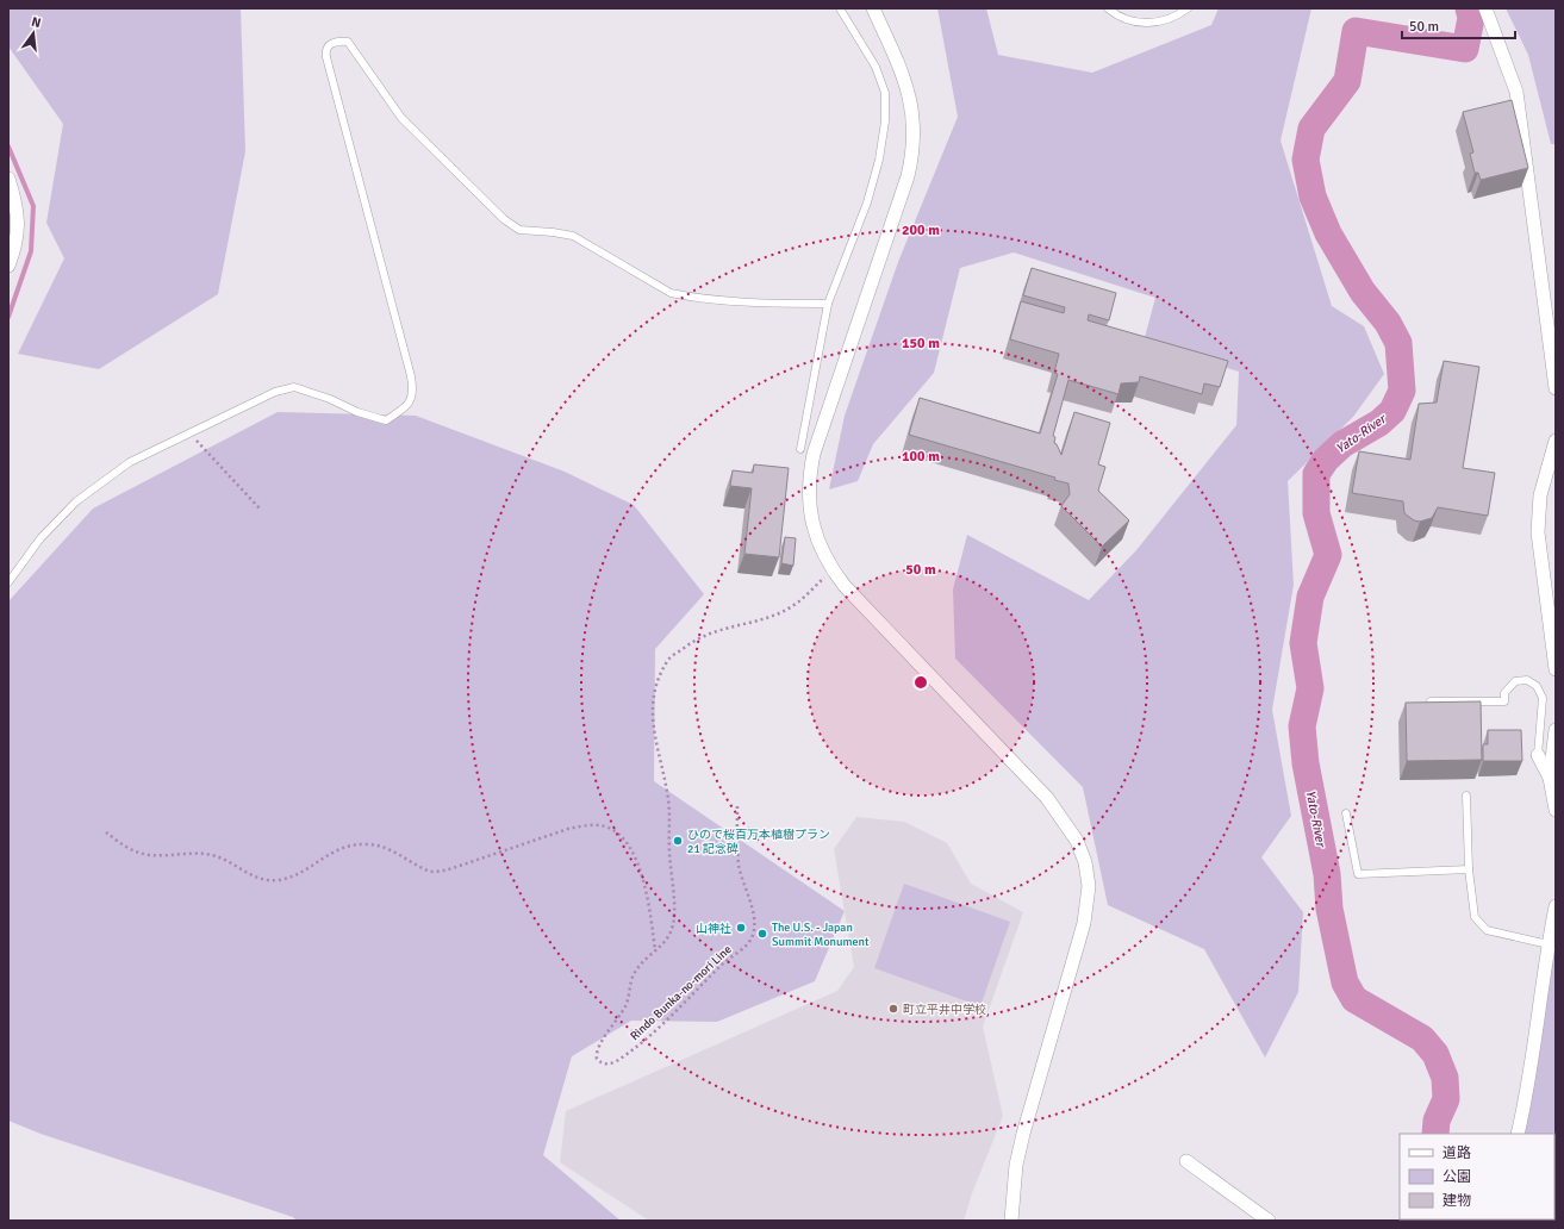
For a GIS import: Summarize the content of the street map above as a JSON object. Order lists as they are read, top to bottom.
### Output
{
  "streets": {
    "path": ["Rindo Bunka-no-mori Line"]
  },
  "water": ["Yato-River"],
  "places": [
    "ひので桜百万本植樹プラン 21 記念碑",
    "山神社",
    "The U.S. - Japan Summit Monument",
    "町立平井中学校"
  ],
  "legend": ["道路", "公園", "建物"],
  "scale_bar": "50 m",
  "north": "top",
  "rings": [
    "200 m",
    "150 m",
    "100 m",
    "50 m"
  ]
}
